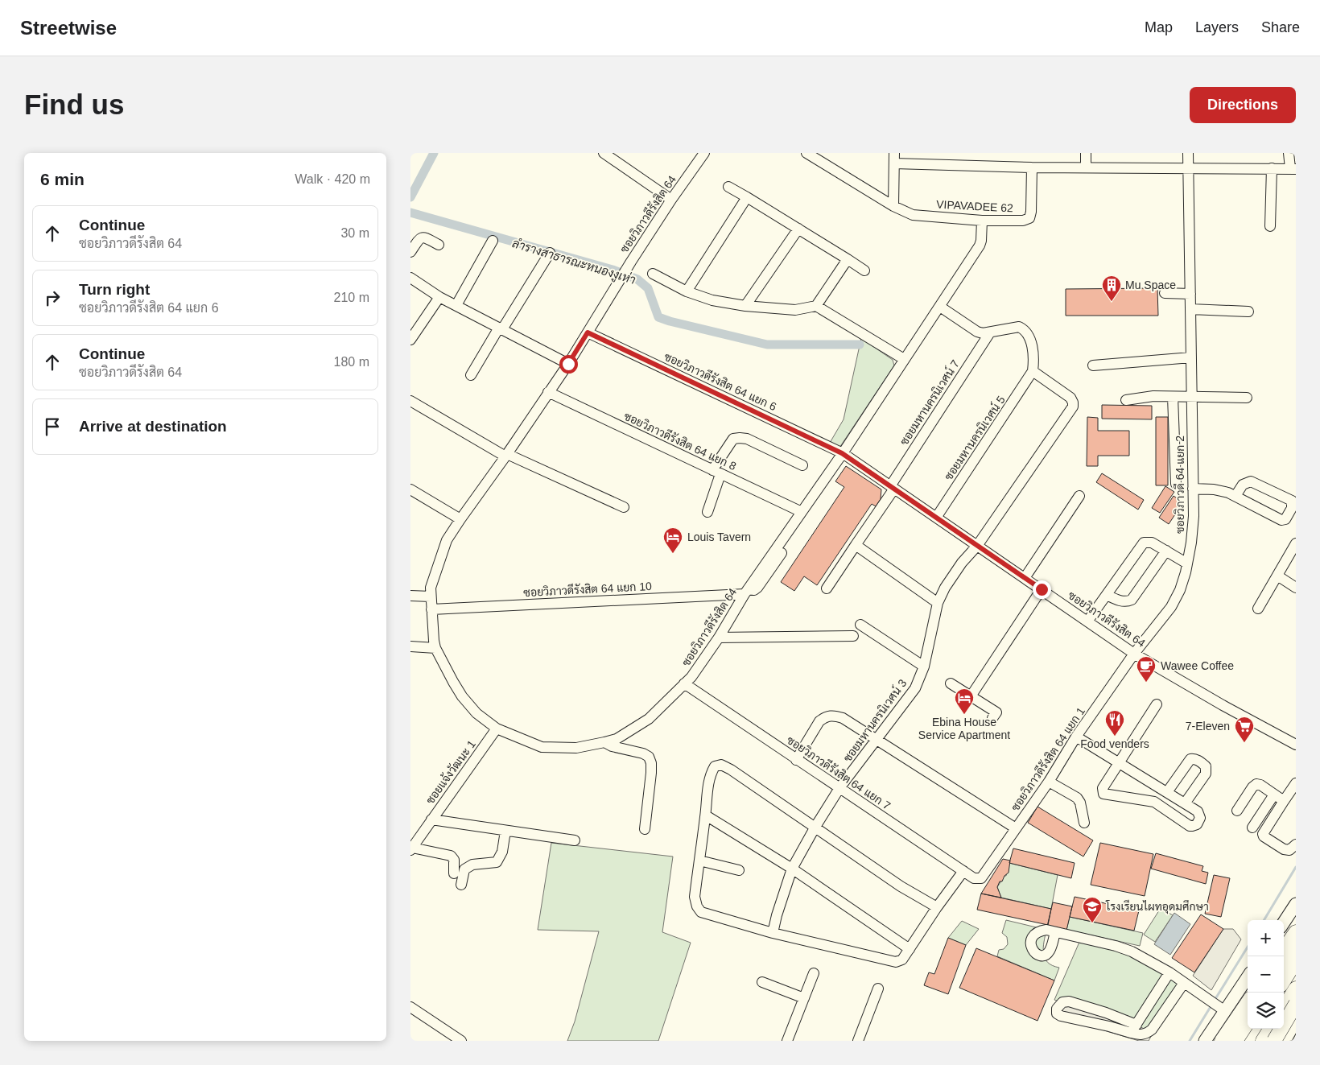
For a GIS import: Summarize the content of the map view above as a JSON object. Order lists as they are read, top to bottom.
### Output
{
  "streets": {
    "street": [
      "VIPAVADEE 62",
      "ซอยวิภาวดีรังสิต 64",
      "ซอยวิภาวดีรังสิต 64 แยก 6",
      "ซอยมหานครนิเวศน์ 7",
      "ซอยมหานครนิเวศน์ 5",
      "ซอยวิภาวดีรังสิต 64 แยก 8",
      "ซอยวิภาวดี 64 แยก 2",
      "ซอยวิภาวดีรังสิต 64 แยก 10",
      "ซอยมหานครนิเวศน์ 3",
      "ซอยวิภาวดีรังสิต 64 แยก 1",
      "ซอยแจ้งวัฒนะ 1",
      "ซอยวิภาวดีรังสิต 64 แยก 7"
    ]
  },
  "crossings": [
    ["ซอยวิภาวดีรังสิต 64", "ซอยวิภาวดีรังสิต 64 แยก 6"],
    ["ซอยวิภาวดีรังสิต 64", "ซอยมหานครนิเวศน์ 7"],
    ["ซอยวิภาวดีรังสิต 64", "ซอยมหานครนิเวศน์ 5"],
    ["ซอยวิภาวดีรังสิต 64", "ซอยวิภาวดีรังสิต 64 แยก 8"],
    ["ซอยวิภาวดีรังสิต 64", "ซอยวิภาวดี 64 แยก 2"],
    ["ซอยวิภาวดีรังสิต 64", "ซอยวิภาวดีรังสิต 64 แยก 10"],
    ["ซอยวิภาวดีรังสิต 64", "ซอยมหานครนิเวศน์ 3"],
    ["ซอยวิภาวดีรังสิต 64", "ซอยวิภาวดีรังสิต 64 แยก 1"],
    ["ซอยวิภาวดีรังสิต 64", "ซอยแจ้งวัฒนะ 1"],
    ["ซอยวิภาวดีรังสิต 64", "ซอยวิภาวดีรังสิต 64 แยก 7"],
    ["ซอยมหานครนิเวศน์ 5", "ซอยมหานครนิเวศน์ 3"],
    ["ซอยวิภาวดี 64 แยก 2", "ซอยวิภาวดีรังสิต 64 แยก 1"],
    ["ซอยมหานครนิเวศน์ 3", "ซอยวิภาวดีรังสิต 64 แยก 7"],
    ["ซอยวิภาวดีรังสิต 64 แยก 1", "ซอยวิภาวดีรังสิต 64 แยก 7"]
  ],
  "water": ["ลำรางสาธารณะหนองงูเห่า"],
  "places": {
    "building": ["Mu Space"],
    "hotel": ["Louis Tavern", "Ebina House Service Apartment"],
    "cafe": ["Wawee Coffee"],
    "restaurant": ["Food venders"],
    "supermarket": ["7-Eleven"],
    "school or university": ["โรงเรียนไผทอุดมศึกษา"]
  },
  "page": {
    "header": "Streetwise",
    "nav": ["Map", "Layers", "Share"],
    "buttons": "Directions",
    "title": "Find us",
    "heading": ["6 min", "Walk · 420 m"],
    "list": [
      ["Continue", "ซอยวิภาวดีรังสิต 64", "30 m"],
      ["Turn right", "ซอยวิภาวดีรังสิต 64 แยก 6", "210 m"],
      ["Continue", "ซอยวิภาวดีรังสิต 64", "180 m"],
      "Arrive at destination"
    ],
    "map_buttons": ["+", "−"]
  }
}
